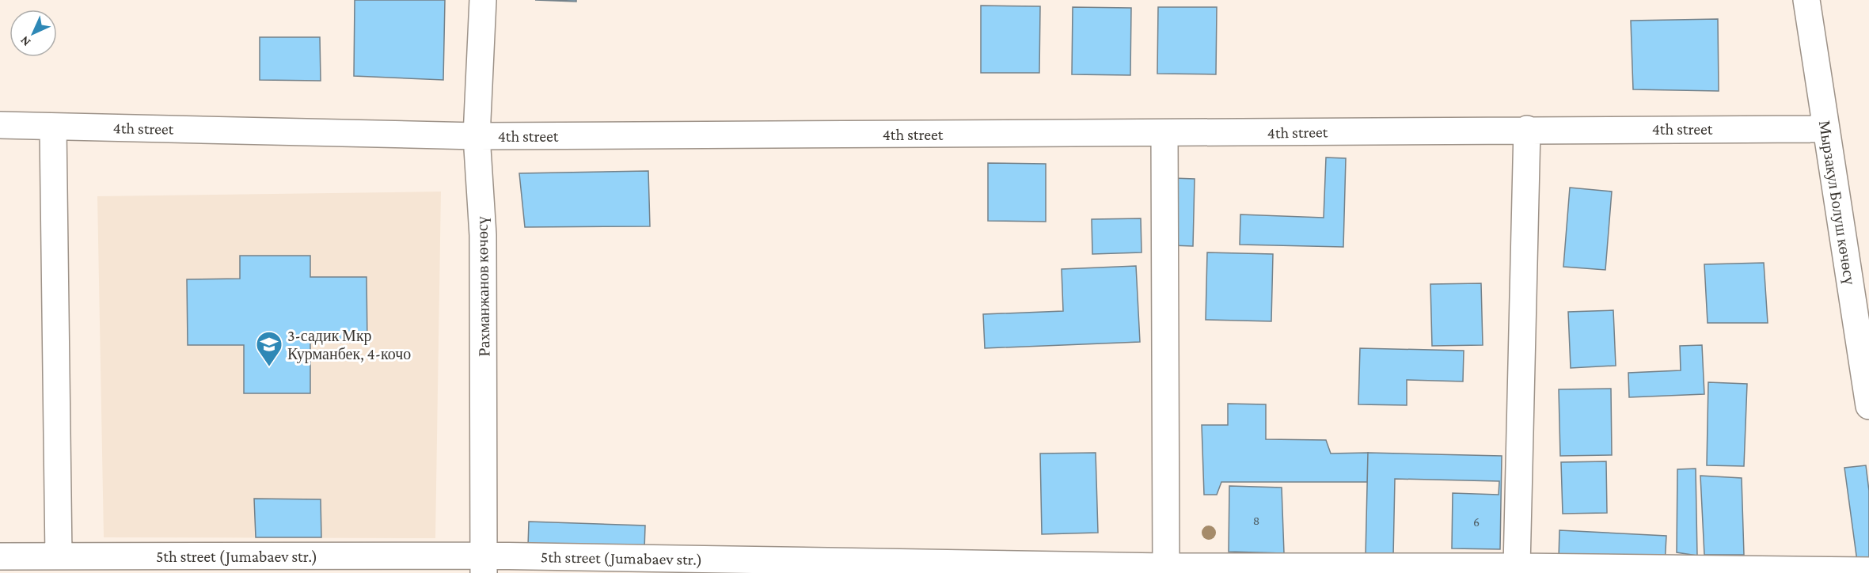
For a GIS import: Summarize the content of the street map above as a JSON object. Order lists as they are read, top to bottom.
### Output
{
  "streets": {
    "street": [
      "4th street",
      "Мырзакул Болуш көчөсү",
      "Рахманжанов көчөсү",
      "5th street (Jumabaev str.)"
    ]
  },
  "crossings": [
    ["4th street", "Мырзакул Болуш көчөсү"],
    ["4th street", "Рахманжанов көчөсү"],
    ["Рахманжанов көчөсү", "5th street (Jumabaev str.)"]
  ],
  "places": {
    "school or university": ["3-садик Мкр Курманбек, 4-кочо"]
  },
  "house_numbers": ["8", "6"],
  "north": "bottom left"
}
